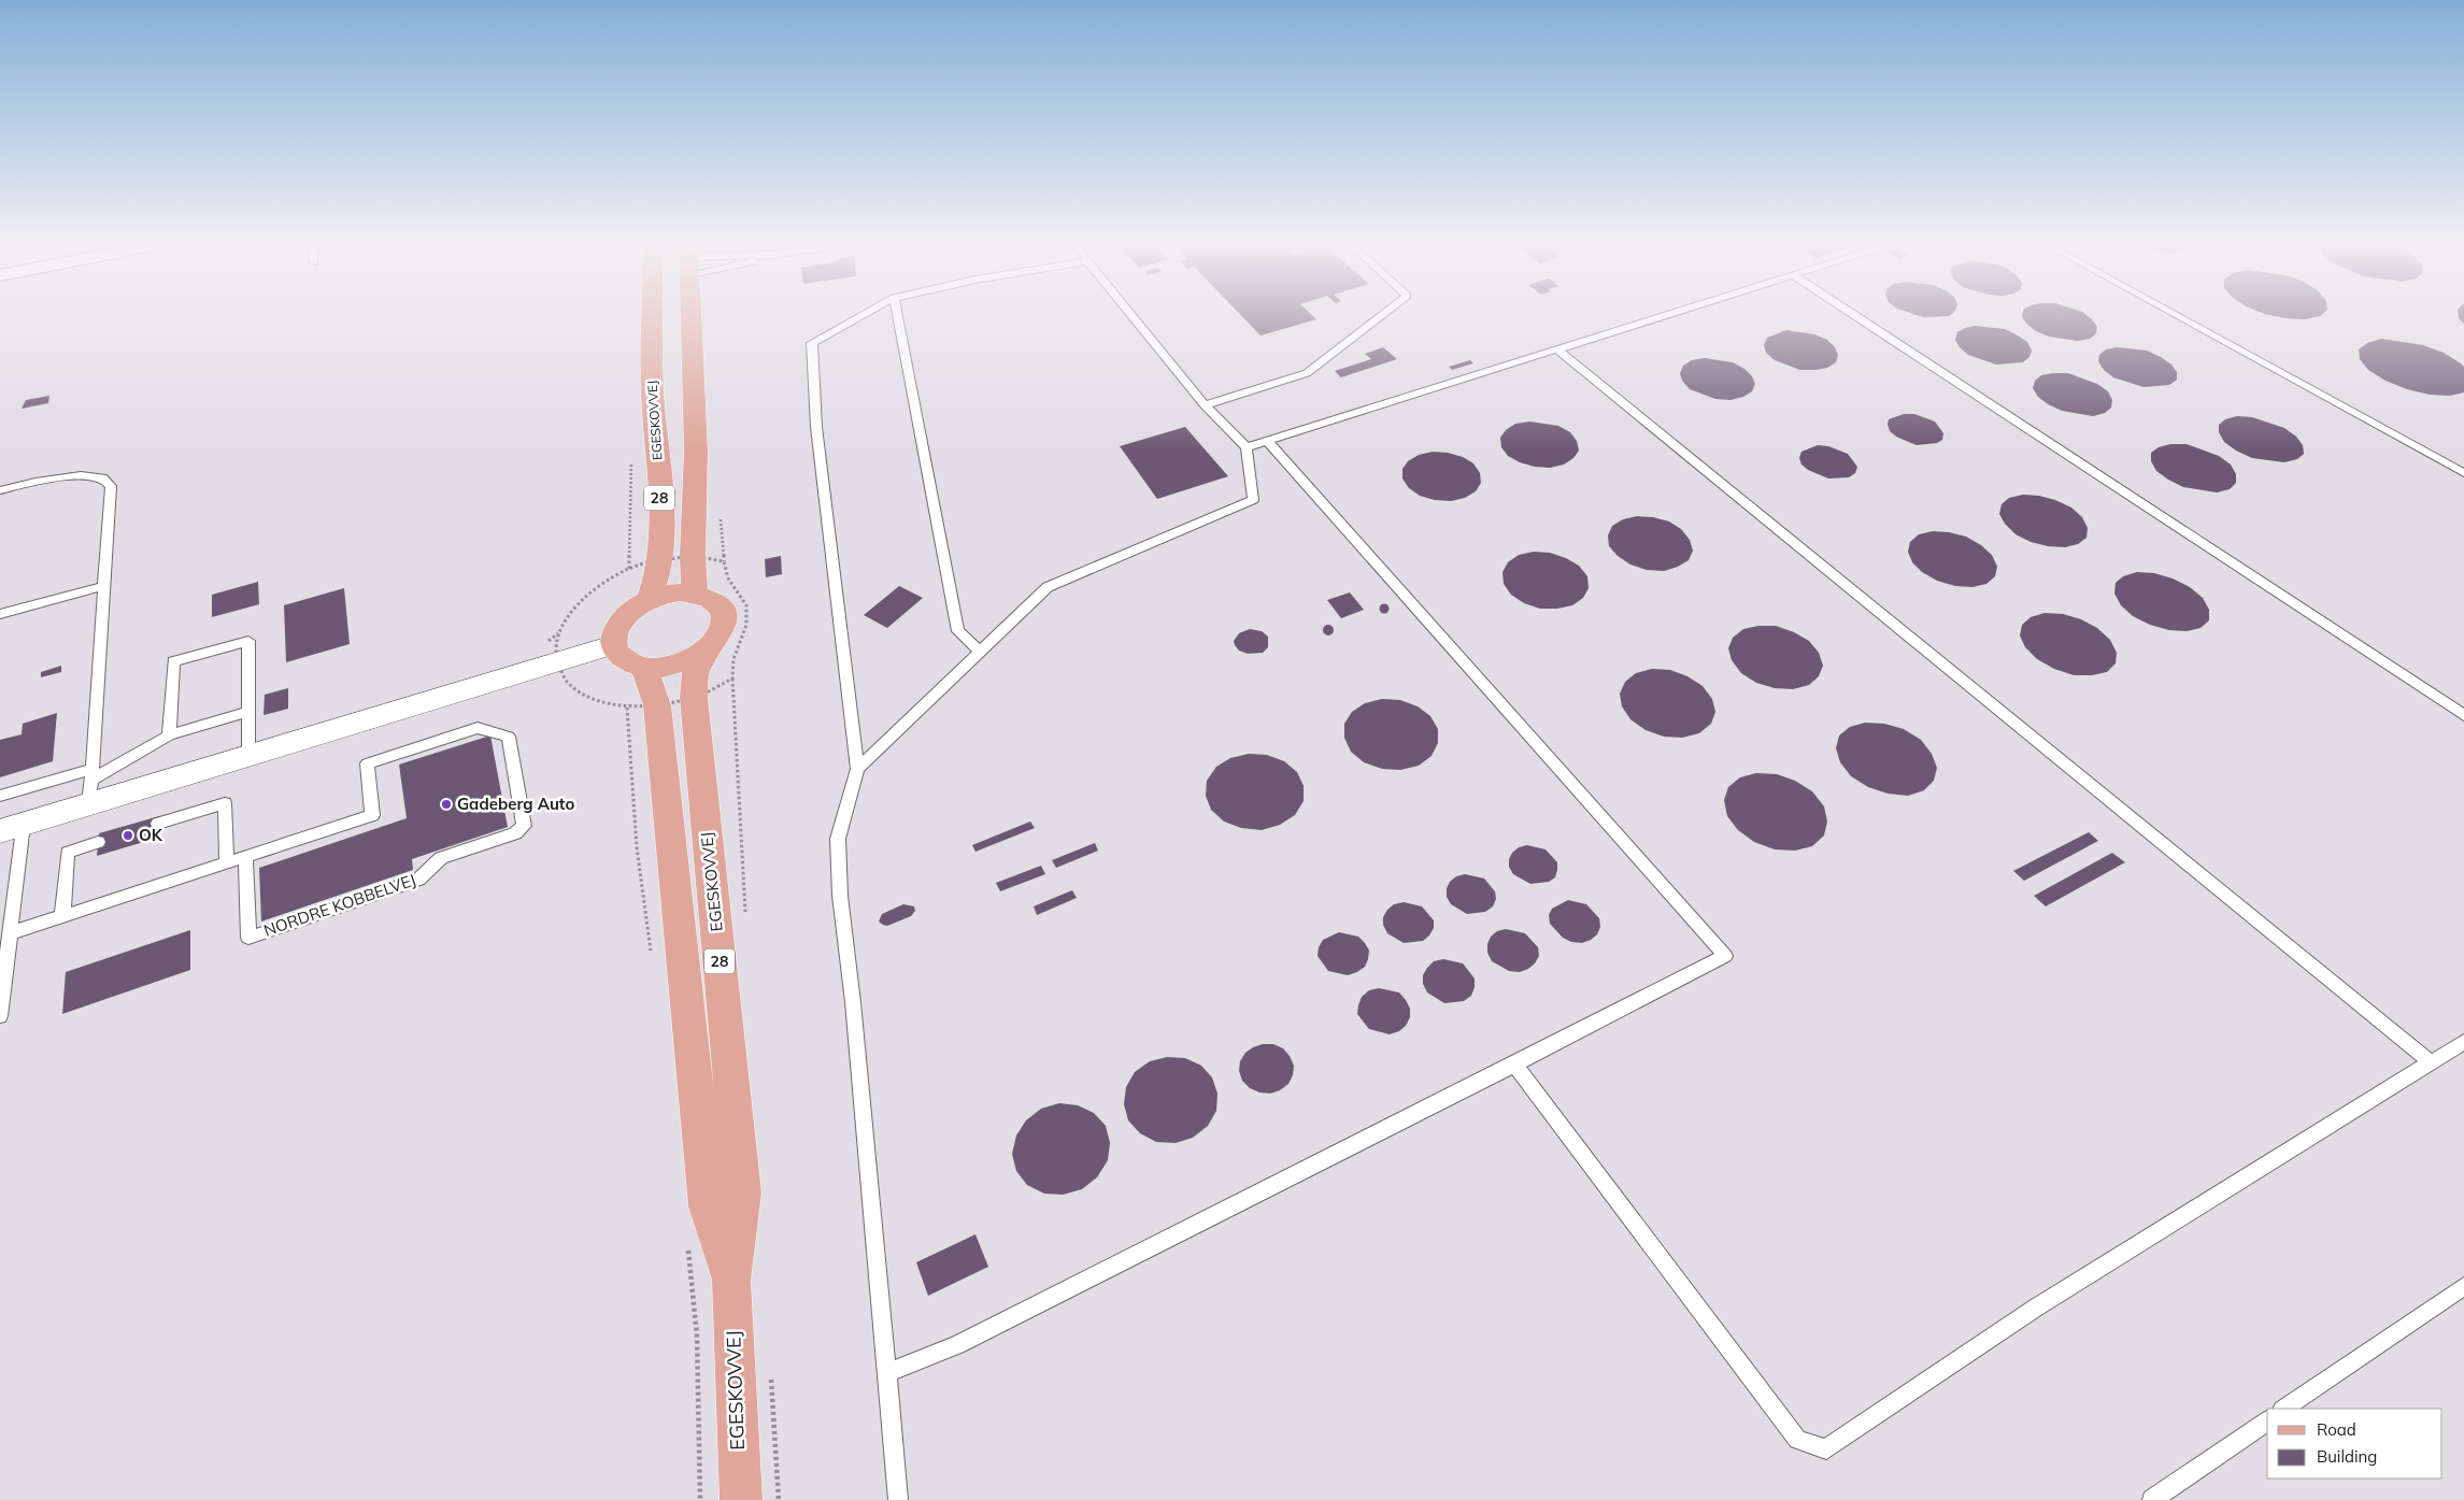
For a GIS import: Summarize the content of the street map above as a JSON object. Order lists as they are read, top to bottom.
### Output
{
  "streets": {
    "main road": ["EGESKOVVEJ", "28"],
    "lane": ["NORDRE KOBBELVEJ"]
  },
  "crossings": [
    ["EGESKOVVEJ", "28"]
  ],
  "places": ["Gadeberg Auto", "OK"],
  "legend": ["Road", "Building"]
}
